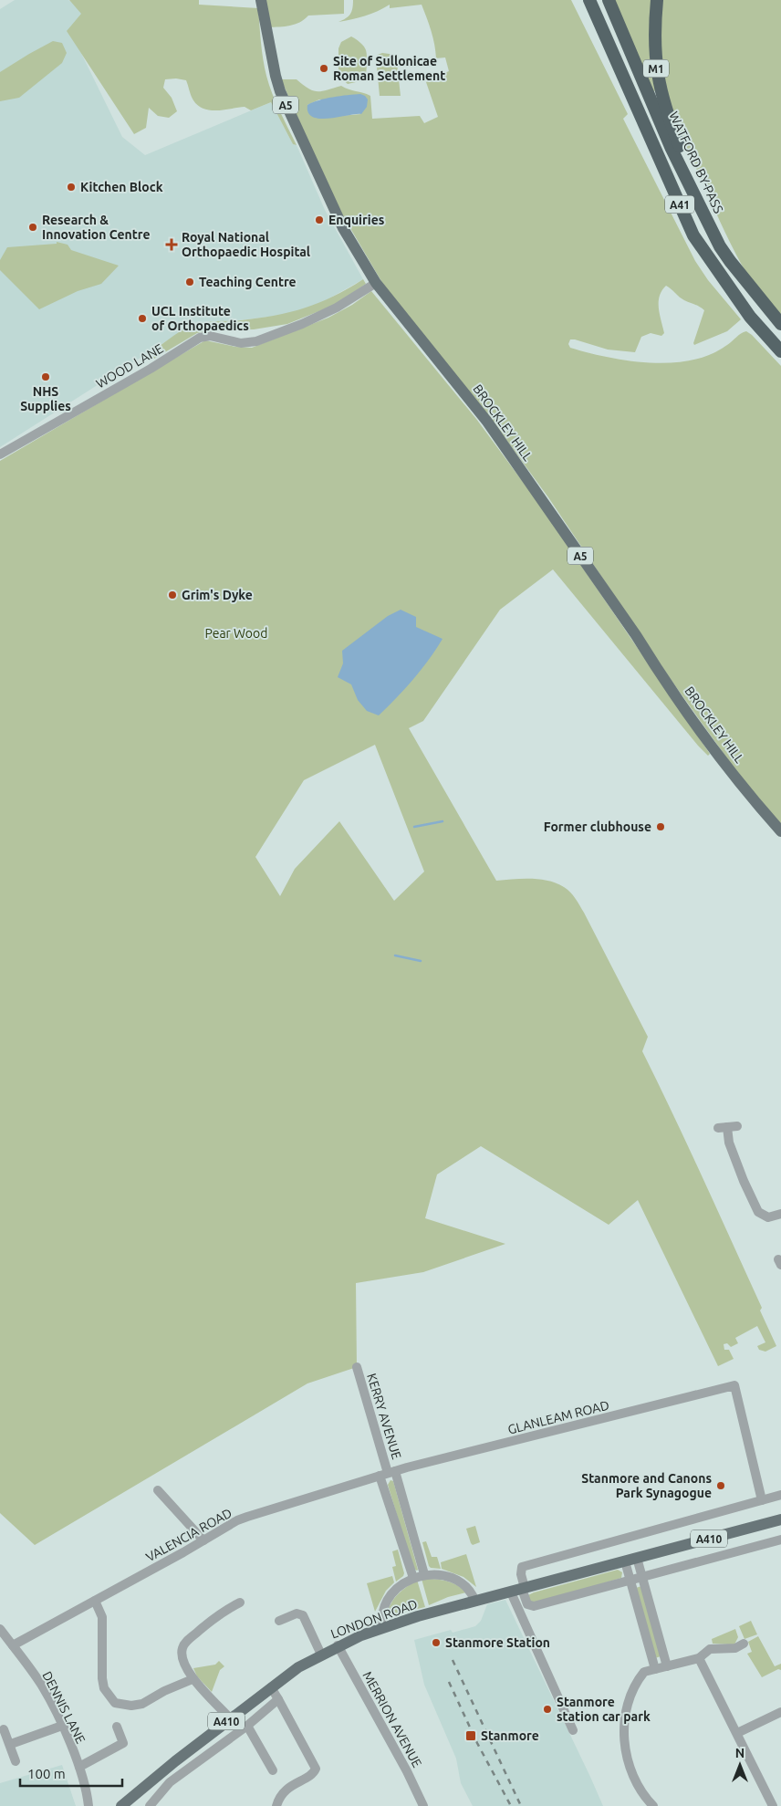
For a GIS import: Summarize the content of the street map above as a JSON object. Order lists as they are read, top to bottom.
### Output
{
  "streets": {
    "highway": ["M1", "WATFORD BY-PASS", "A41"],
    "main road": [
      "A5",
      "BROCKLEY HILL",
      "A410",
      "LONDON ROAD"
    ],
    "street": [
      "WOOD LANE",
      "KERRY AVENUE",
      "GLANLEAM ROAD",
      "VALENCIA ROAD",
      "DENNIS LANE",
      "MERRION AVENUE"
    ]
  },
  "crossings": [
    ["M1", "WATFORD BY-PASS"],
    ["WOOD LANE", "BROCKLEY HILL"],
    ["KERRY AVENUE", "GLANLEAM ROAD"],
    ["KERRY AVENUE", "VALENCIA ROAD"],
    ["GLANLEAM ROAD", "VALENCIA ROAD"],
    ["VALENCIA ROAD", "DENNIS LANE"],
    ["LONDON ROAD", "MERRION AVENUE"]
  ],
  "parks": ["Pear Wood"],
  "places": {
    "other": [
      "Site of Sullonicae Roman Settlement",
      "Kitchen Block",
      "Enquiries",
      "Research & Innovation Centre",
      "Teaching Centre",
      "UCL Institute of Orthopaedics",
      "NHS Supplies",
      "Grim's Dyke",
      "Former clubhouse",
      "Stanmore and Canons Park Synagogue",
      "Stanmore Station",
      "Stanmore station car park"
    ],
    "health": ["Royal National Orthopaedic Hospital"],
    "transit": ["Stanmore"]
  },
  "scale_bar": "100 m",
  "north": "top"
}
